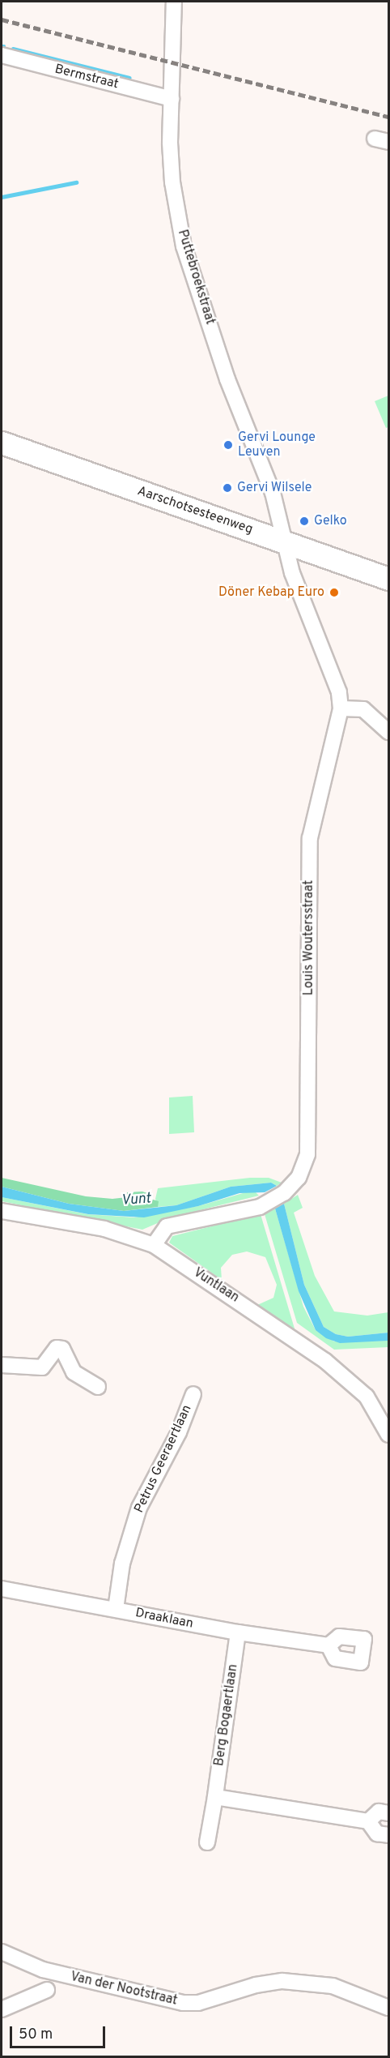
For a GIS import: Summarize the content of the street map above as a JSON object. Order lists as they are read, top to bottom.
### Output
{
  "streets": {
    "main road": ["Aarschotsesteenweg"],
    "street": [
      "Bermstraat",
      "Puttebroekstraat",
      "Louis Woutersstraat",
      "Vuntlaan",
      "Petrus Geeraertlaan",
      "Draaklaan",
      "Berg Bogaertlaan",
      "Van der Nootstraat"
    ]
  },
  "crossings": [
    ["Bermstraat", "Puttebroekstraat"],
    ["Puttebroekstraat", "Aarschotsesteenweg"],
    ["Puttebroekstraat", "Louis Woutersstraat"],
    ["Aarschotsesteenweg", "Louis Woutersstraat"],
    ["Louis Woutersstraat", "Vuntlaan"],
    ["Petrus Geeraertlaan", "Draaklaan"],
    ["Draaklaan", "Berg Bogaertlaan"]
  ],
  "water": ["Vunt"],
  "places": [
    "Gervi Lounge Leuven",
    "Gervi Wilsele",
    "Gelko",
    "Döner Kebap Euro"
  ],
  "scale_bar": "50 m"
}
